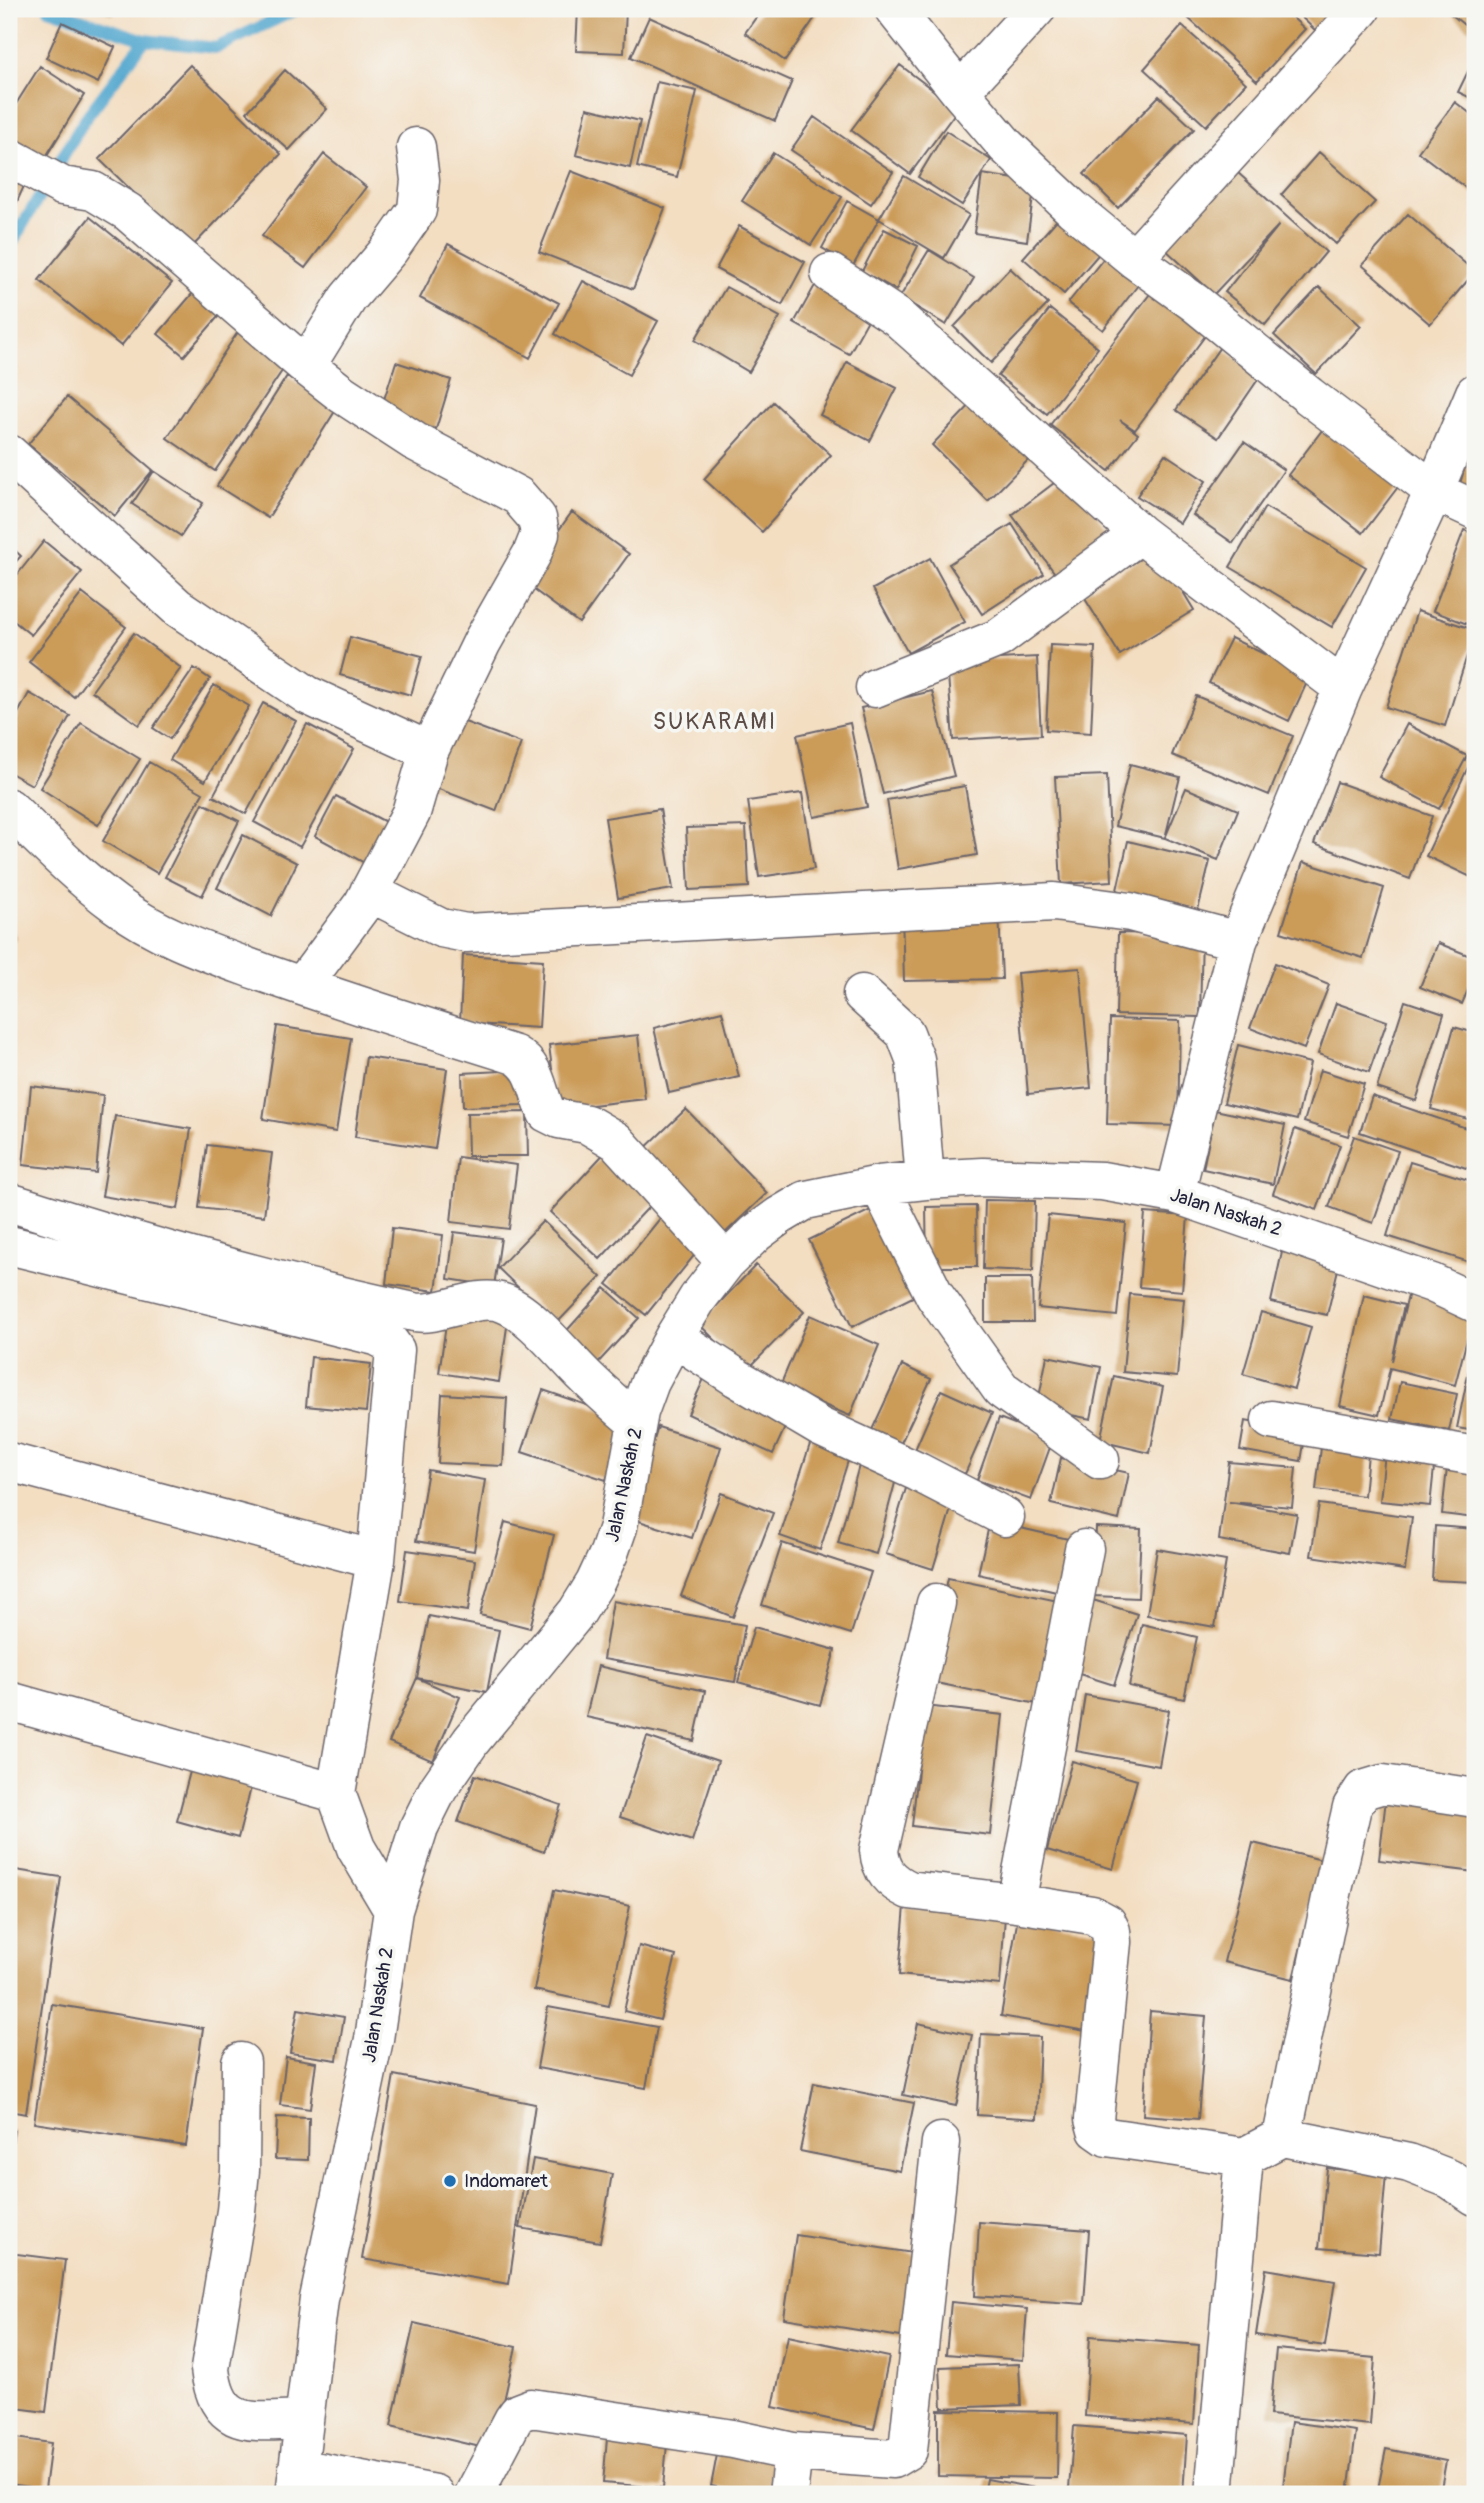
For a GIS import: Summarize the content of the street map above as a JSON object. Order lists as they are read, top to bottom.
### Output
{
  "streets": {
    "street": ["Jalan Naskah 2"]
  },
  "districts": ["SUKARAMI"],
  "places": ["Indomaret"]
}
